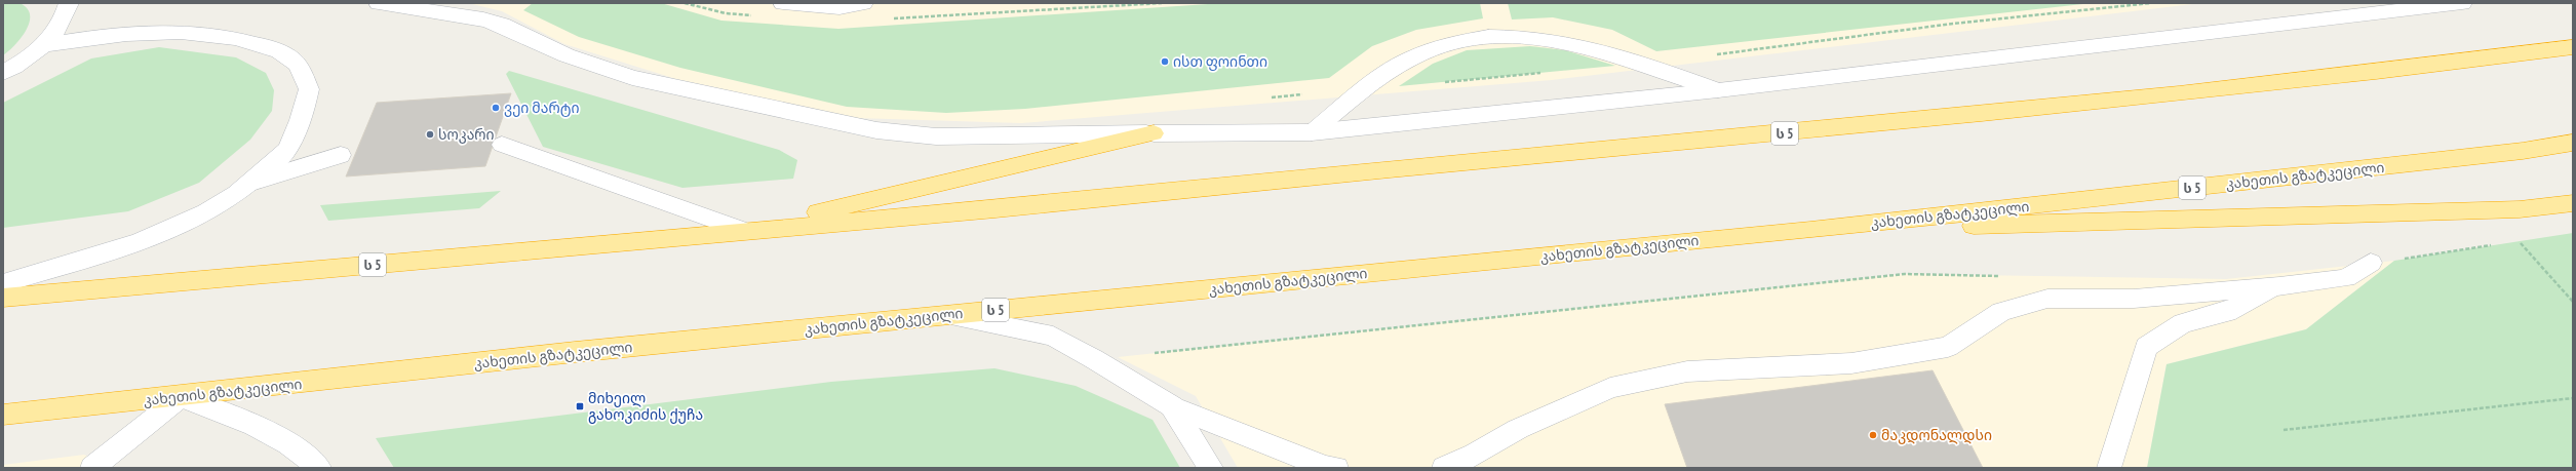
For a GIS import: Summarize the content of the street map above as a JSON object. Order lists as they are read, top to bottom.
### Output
{
  "streets": {
    "highway": ["ს 5", "კახეთის გზატკეცილი"]
  },
  "places": {
    "other": [
      "ისთ ფოინთი",
      "ვეი მარტი",
      "სოკარი",
      "მაკდონალდსი"
    ],
    "transit": ["მიხეილ გახოკიძის ქუჩა"]
  }
}
